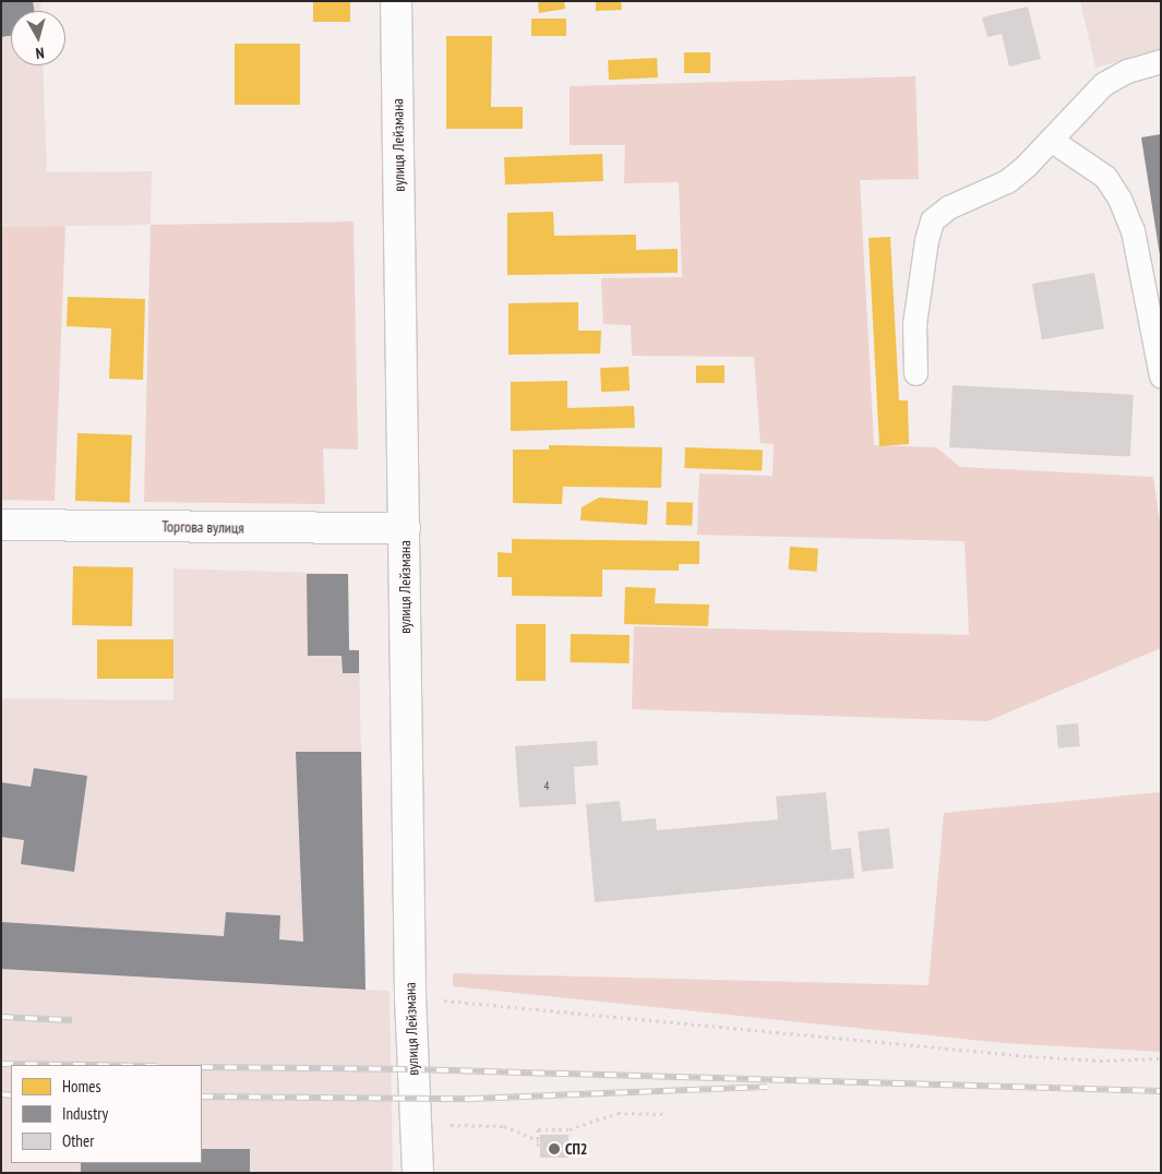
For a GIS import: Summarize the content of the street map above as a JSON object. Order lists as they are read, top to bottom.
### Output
{
  "streets": {
    "street": ["вулиця Лейзмана", "Торгова вулиця"]
  },
  "crossings": [
    ["вулиця Лейзмана", "Торгова вулиця"]
  ],
  "places": ["СП2"],
  "house_numbers": ["4"],
  "legend": ["Homes", "Industry", "Other"],
  "north": "bottom"
}
